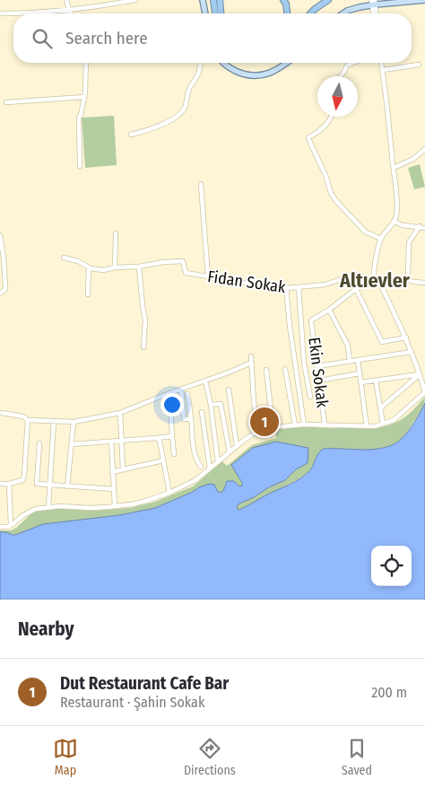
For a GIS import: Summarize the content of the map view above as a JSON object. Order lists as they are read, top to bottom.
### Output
{
  "streets": {
    "street": ["Fidan Sokak", "Ekin Sokak"]
  },
  "districts": ["Altıevler"],
  "north": "bottom",
  "page": {
    "search": "Search here",
    "pins": "1",
    "heading": "Nearby",
    "list": [
      {
        "mark": "1",
        "name": "Dut Restaurant Cafe Bar",
        "note": "Restaurant · Şahin Sokak",
        "value": "200 m"
      }
    ],
    "nav": ["Map", "Directions", "Saved"]
  }
}
